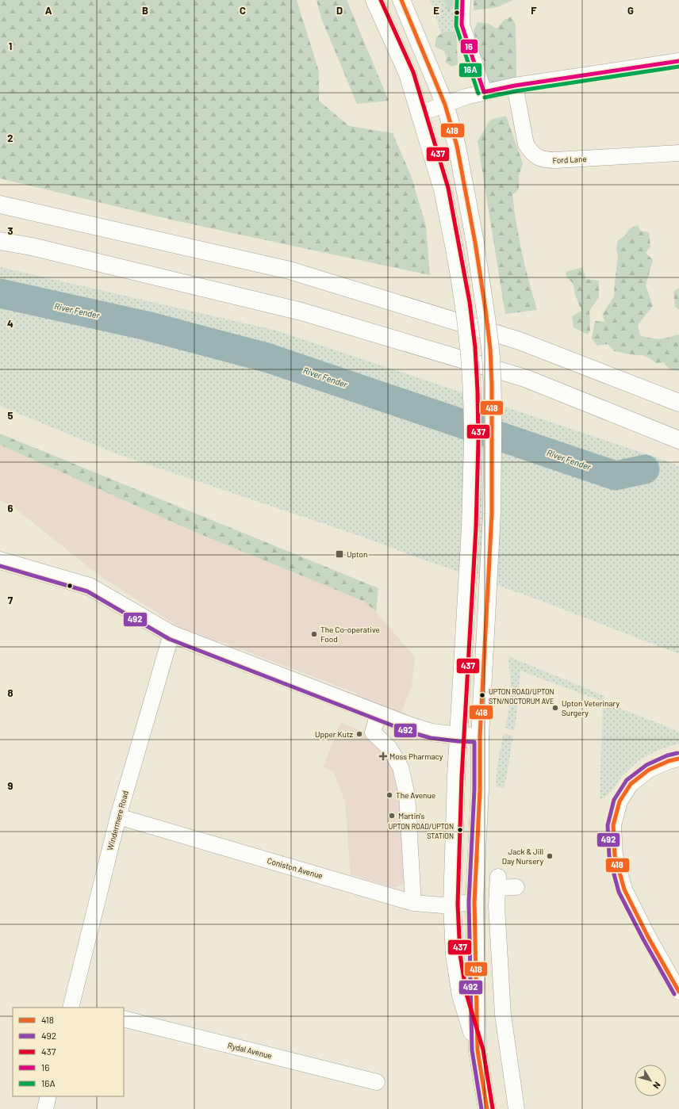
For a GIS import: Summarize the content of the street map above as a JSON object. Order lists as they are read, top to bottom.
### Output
{
  "streets": {
    "street": [
      "Ford Lane",
      "Windermere Road",
      "Coniston Avenue",
      "Rydal Avenue"
    ]
  },
  "crossings": [
    ["Windermere Road", "Coniston Avenue"]
  ],
  "water": ["River Fender"],
  "places": {
    "transit": ["Upton"],
    "other": [
      "The Co-operative Food",
      "UPTON ROAD/UPTON STN/NOCTORUM AVE",
      "Upton Veterinary Surgery",
      "Upper Kutz",
      "The Avenue",
      "Martin's",
      "UPTON ROAD/UPTON STATION",
      "Jack & Jill Day Nursery"
    ],
    "health": ["Moss Pharmacy"]
  },
  "lines": [
    "transit line 418",
    "transit line 437",
    "transit line 16",
    "transit line 16A",
    "transit line 492"
  ],
  "legend": [
    "418",
    "492",
    "437",
    "16",
    "16A"
  ],
  "north": "bottom right",
  "grid": {
    "columns": [
      "A",
      "B",
      "C",
      "D",
      "E",
      "F",
      "G"
    ],
    "rows": [
      "1",
      "2",
      "3",
      "4",
      "5",
      "6",
      "7",
      "8",
      "9"
    ]
  }
}
